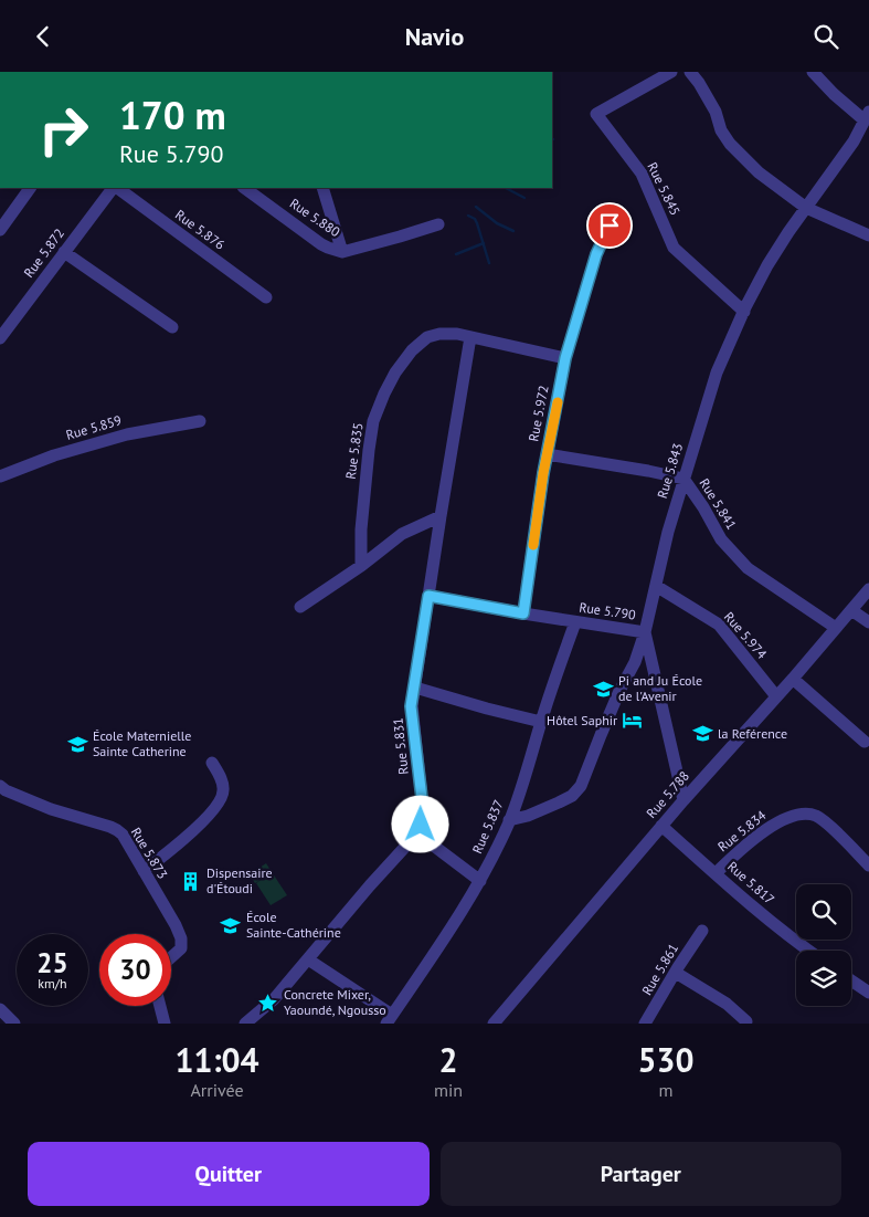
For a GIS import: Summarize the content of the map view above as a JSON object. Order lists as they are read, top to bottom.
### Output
{
  "streets": {
    "street": [
      "Rue 5.845",
      "Rue 5.880",
      "Rue 5.876",
      "Rue 5.872",
      "Rue 5.972",
      "Rue 5.859",
      "Rue 5.835",
      "Rue 5.843",
      "Rue 5.841",
      "Rue 5.790",
      "Rue 5.974",
      "Rue 5.831",
      "Rue 5.788",
      "Rue 5.837",
      "Rue 5.834",
      "Rue 5.873",
      "Rue 5.817",
      "Rue 5.861"
    ]
  },
  "crossings": [
    ["Rue 5.845", "Rue 5.843"],
    ["Rue 5.972", "Rue 5.835"],
    ["Rue 5.972", "Rue 5.841"],
    ["Rue 5.972", "Rue 5.790"],
    ["Rue 5.835", "Rue 5.831"],
    ["Rue 5.843", "Rue 5.841"],
    ["Rue 5.843", "Rue 5.790"],
    ["Rue 5.843", "Rue 5.974"],
    ["Rue 5.843", "Rue 5.837"],
    ["Rue 5.841", "Rue 5.788"],
    ["Rue 5.790", "Rue 5.831"],
    ["Rue 5.790", "Rue 5.788"],
    ["Rue 5.790", "Rue 5.837"],
    ["Rue 5.974", "Rue 5.788"],
    ["Rue 5.788", "Rue 5.817"],
    ["Rue 5.834", "Rue 5.817"]
  ],
  "places": {
    "school or university": [
      "Pi and Ju École de l'Avenir",
      "la Reférence",
      "École Maternielle Sainte Catherine",
      "École Sainte-Cathérine"
    ],
    "hotel": ["Hôtel Saphir"],
    "building": ["Dispensaire d'Étoudi"],
    "place": ["Concrete Mixer, Yaoundé, Ngousso"]
  },
  "page": {
    "header": "Navio",
    "turn": ["170 m", "Rue 5.790"],
    "speed": "25 km/h",
    "limit": "30",
    "eta": [
      "11:04",
      "Arrivée",
      "2",
      "min",
      "530",
      "m"
    ],
    "buttons": ["Quitter", "Partager"]
  }
}
